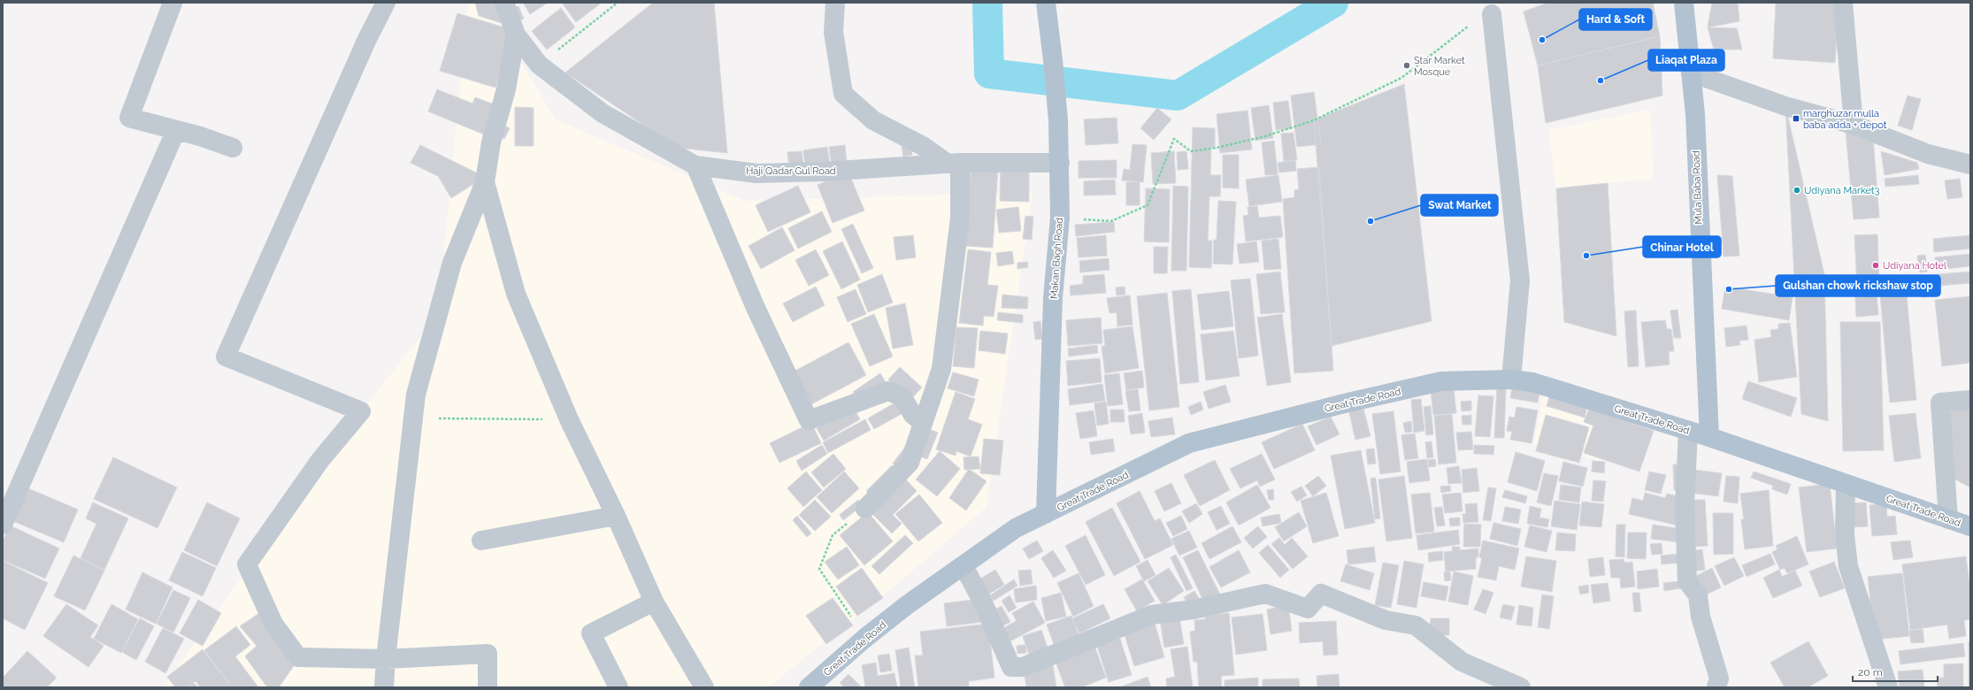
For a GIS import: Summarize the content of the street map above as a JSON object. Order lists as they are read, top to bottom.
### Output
{
  "streets": {
    "main road": ["Mula Baba Road", "Makan Bagh Road", "Great Trade Road"],
    "street": ["Haji Qadar Gul Road"]
  },
  "crossings": [
    ["Haji Qadar Gul Road", "Makan Bagh Road"],
    ["Mula Baba Road", "Great Trade Road"],
    ["Makan Bagh Road", "Great Trade Road"]
  ],
  "places": {
    "other": [
      "Hard & Soft",
      "Star Market Mosque",
      "Liaqat Plaza",
      "Udiyana Market3",
      "Swat Market",
      "Chinar Hotel",
      "Udiyana Hotel",
      "Gulshan chowk rickshaw stop"
    ],
    "transit": ["marghuzar mulla baba adda + depot"]
  },
  "scale_bar": "20 m"
}
